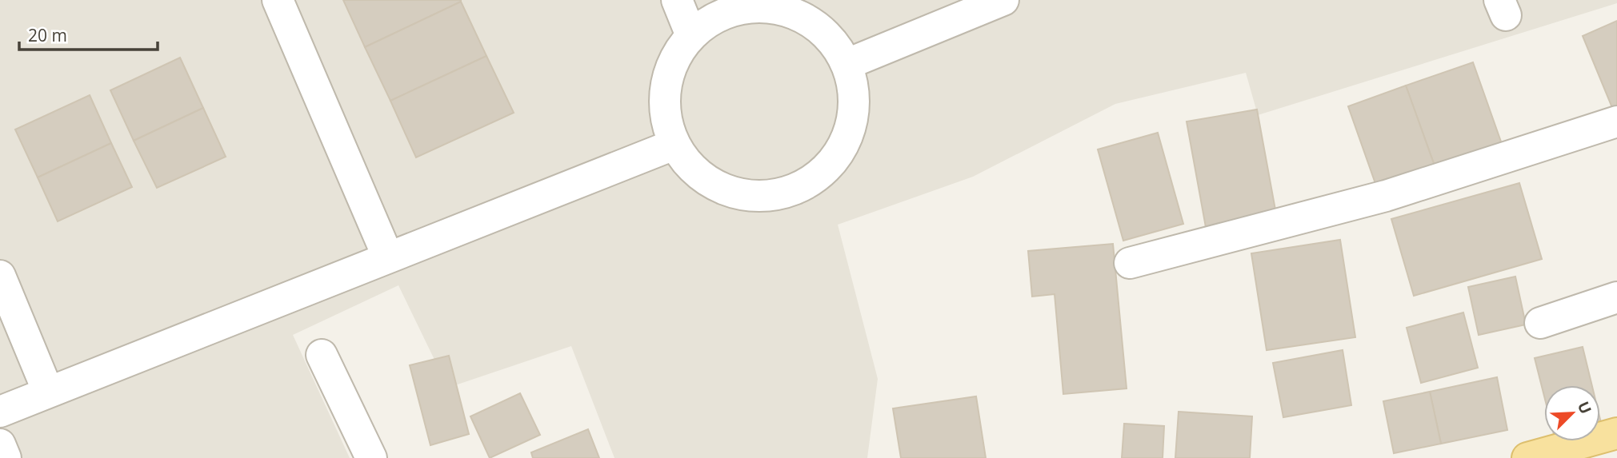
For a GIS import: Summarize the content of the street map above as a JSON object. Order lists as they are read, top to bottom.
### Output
{
  "scale_bar": "20 m",
  "north": "top right"
}
